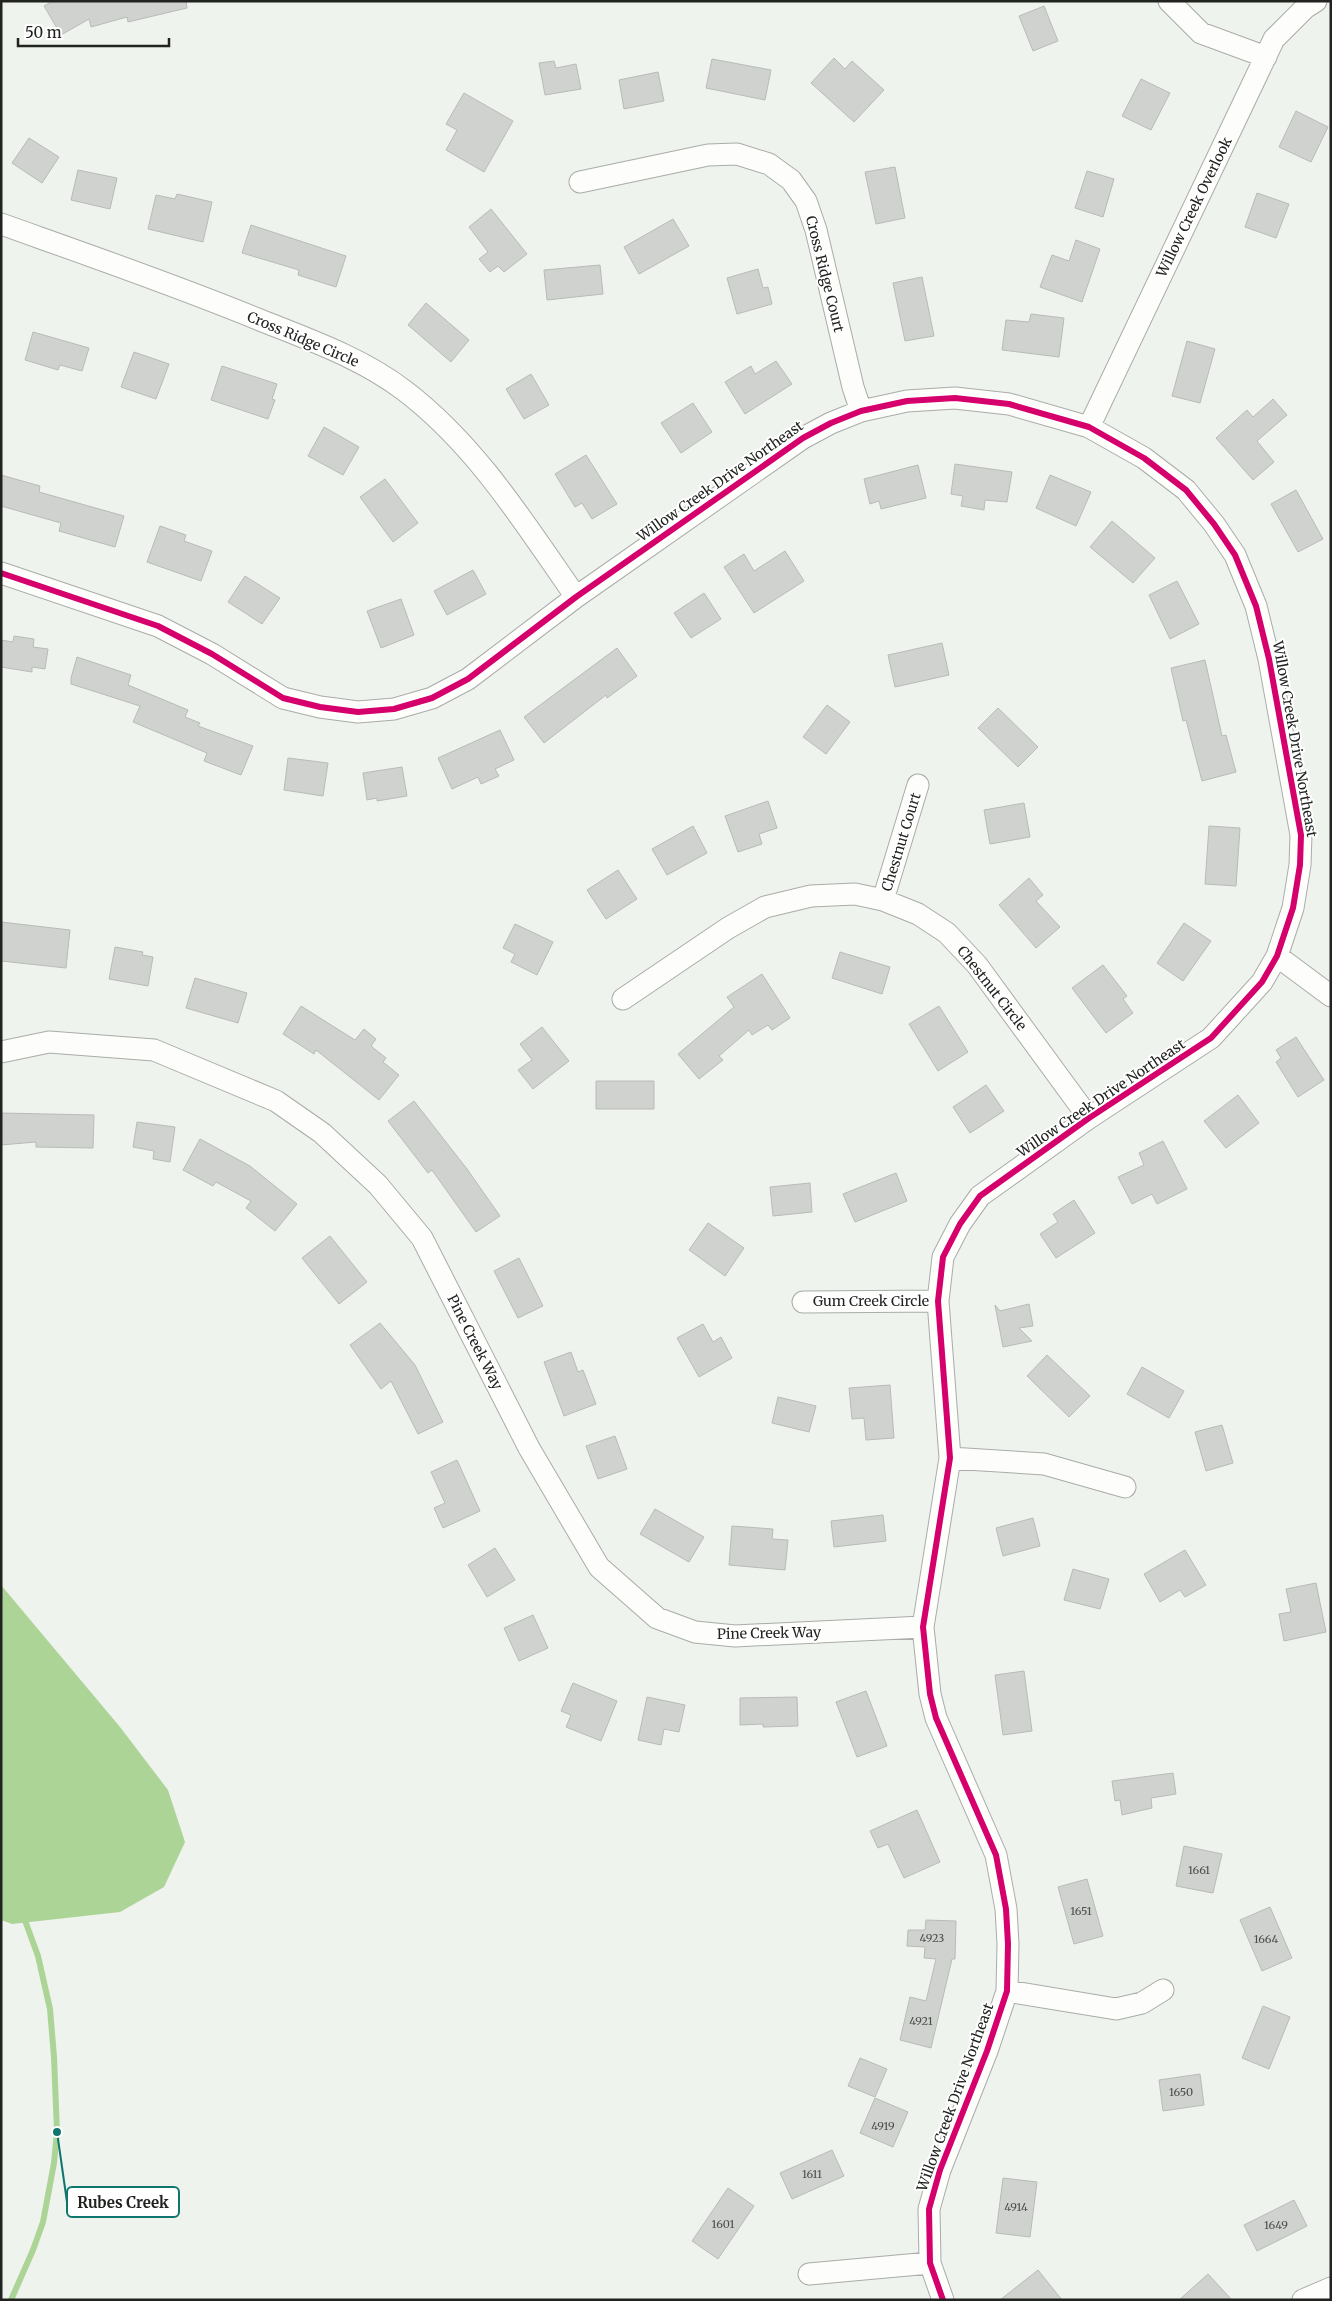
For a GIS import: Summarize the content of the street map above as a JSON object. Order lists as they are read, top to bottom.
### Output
{
  "streets": {
    "street": [
      "Willow Creek Overlook",
      "Cross Ridge Court",
      "Cross Ridge Circle",
      "Willow Creek Drive Northeast",
      "Chestnut Court",
      "Chestnut Circle",
      "Gum Creek Circle",
      "Pine Creek Way"
    ]
  },
  "crossings": [
    ["Willow Creek Overlook", "Willow Creek Drive Northeast"],
    ["Cross Ridge Court", "Willow Creek Drive Northeast"],
    ["Cross Ridge Circle", "Willow Creek Drive Northeast"],
    ["Willow Creek Drive Northeast", "Chestnut Circle"],
    ["Willow Creek Drive Northeast", "Gum Creek Circle"],
    ["Willow Creek Drive Northeast", "Pine Creek Way"],
    ["Chestnut Court", "Chestnut Circle"]
  ],
  "places": ["Rubes Creek"],
  "house_numbers": [
    "1661",
    "1651",
    "4923",
    "1664",
    "4921",
    "1650",
    "4919",
    "1611",
    "4914",
    "1601",
    "1649"
  ],
  "scale_bar": "50 m"
}
